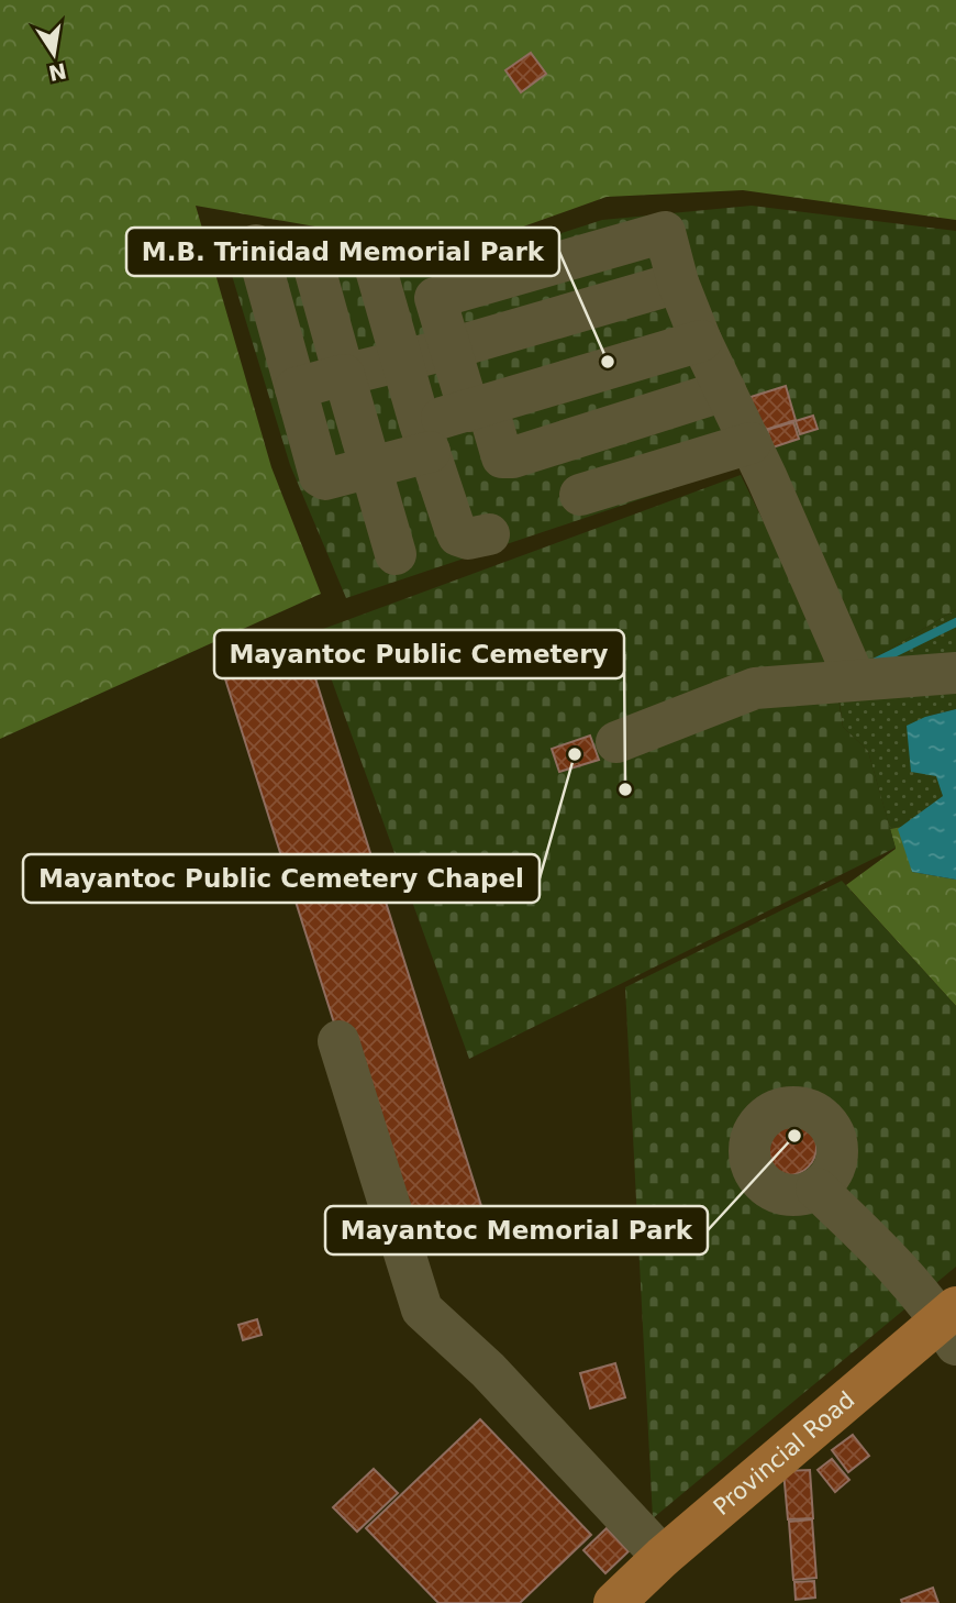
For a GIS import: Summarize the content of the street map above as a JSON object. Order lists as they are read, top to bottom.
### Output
{
  "streets": {
    "main road": ["Provincial Road"]
  },
  "places": [
    "M.B. Trinidad Memorial Park",
    "Mayantoc Public Cemetery Chapel",
    "Mayantoc Public Cemetery",
    "Mayantoc Memorial Park"
  ],
  "north": "bottom"
}
